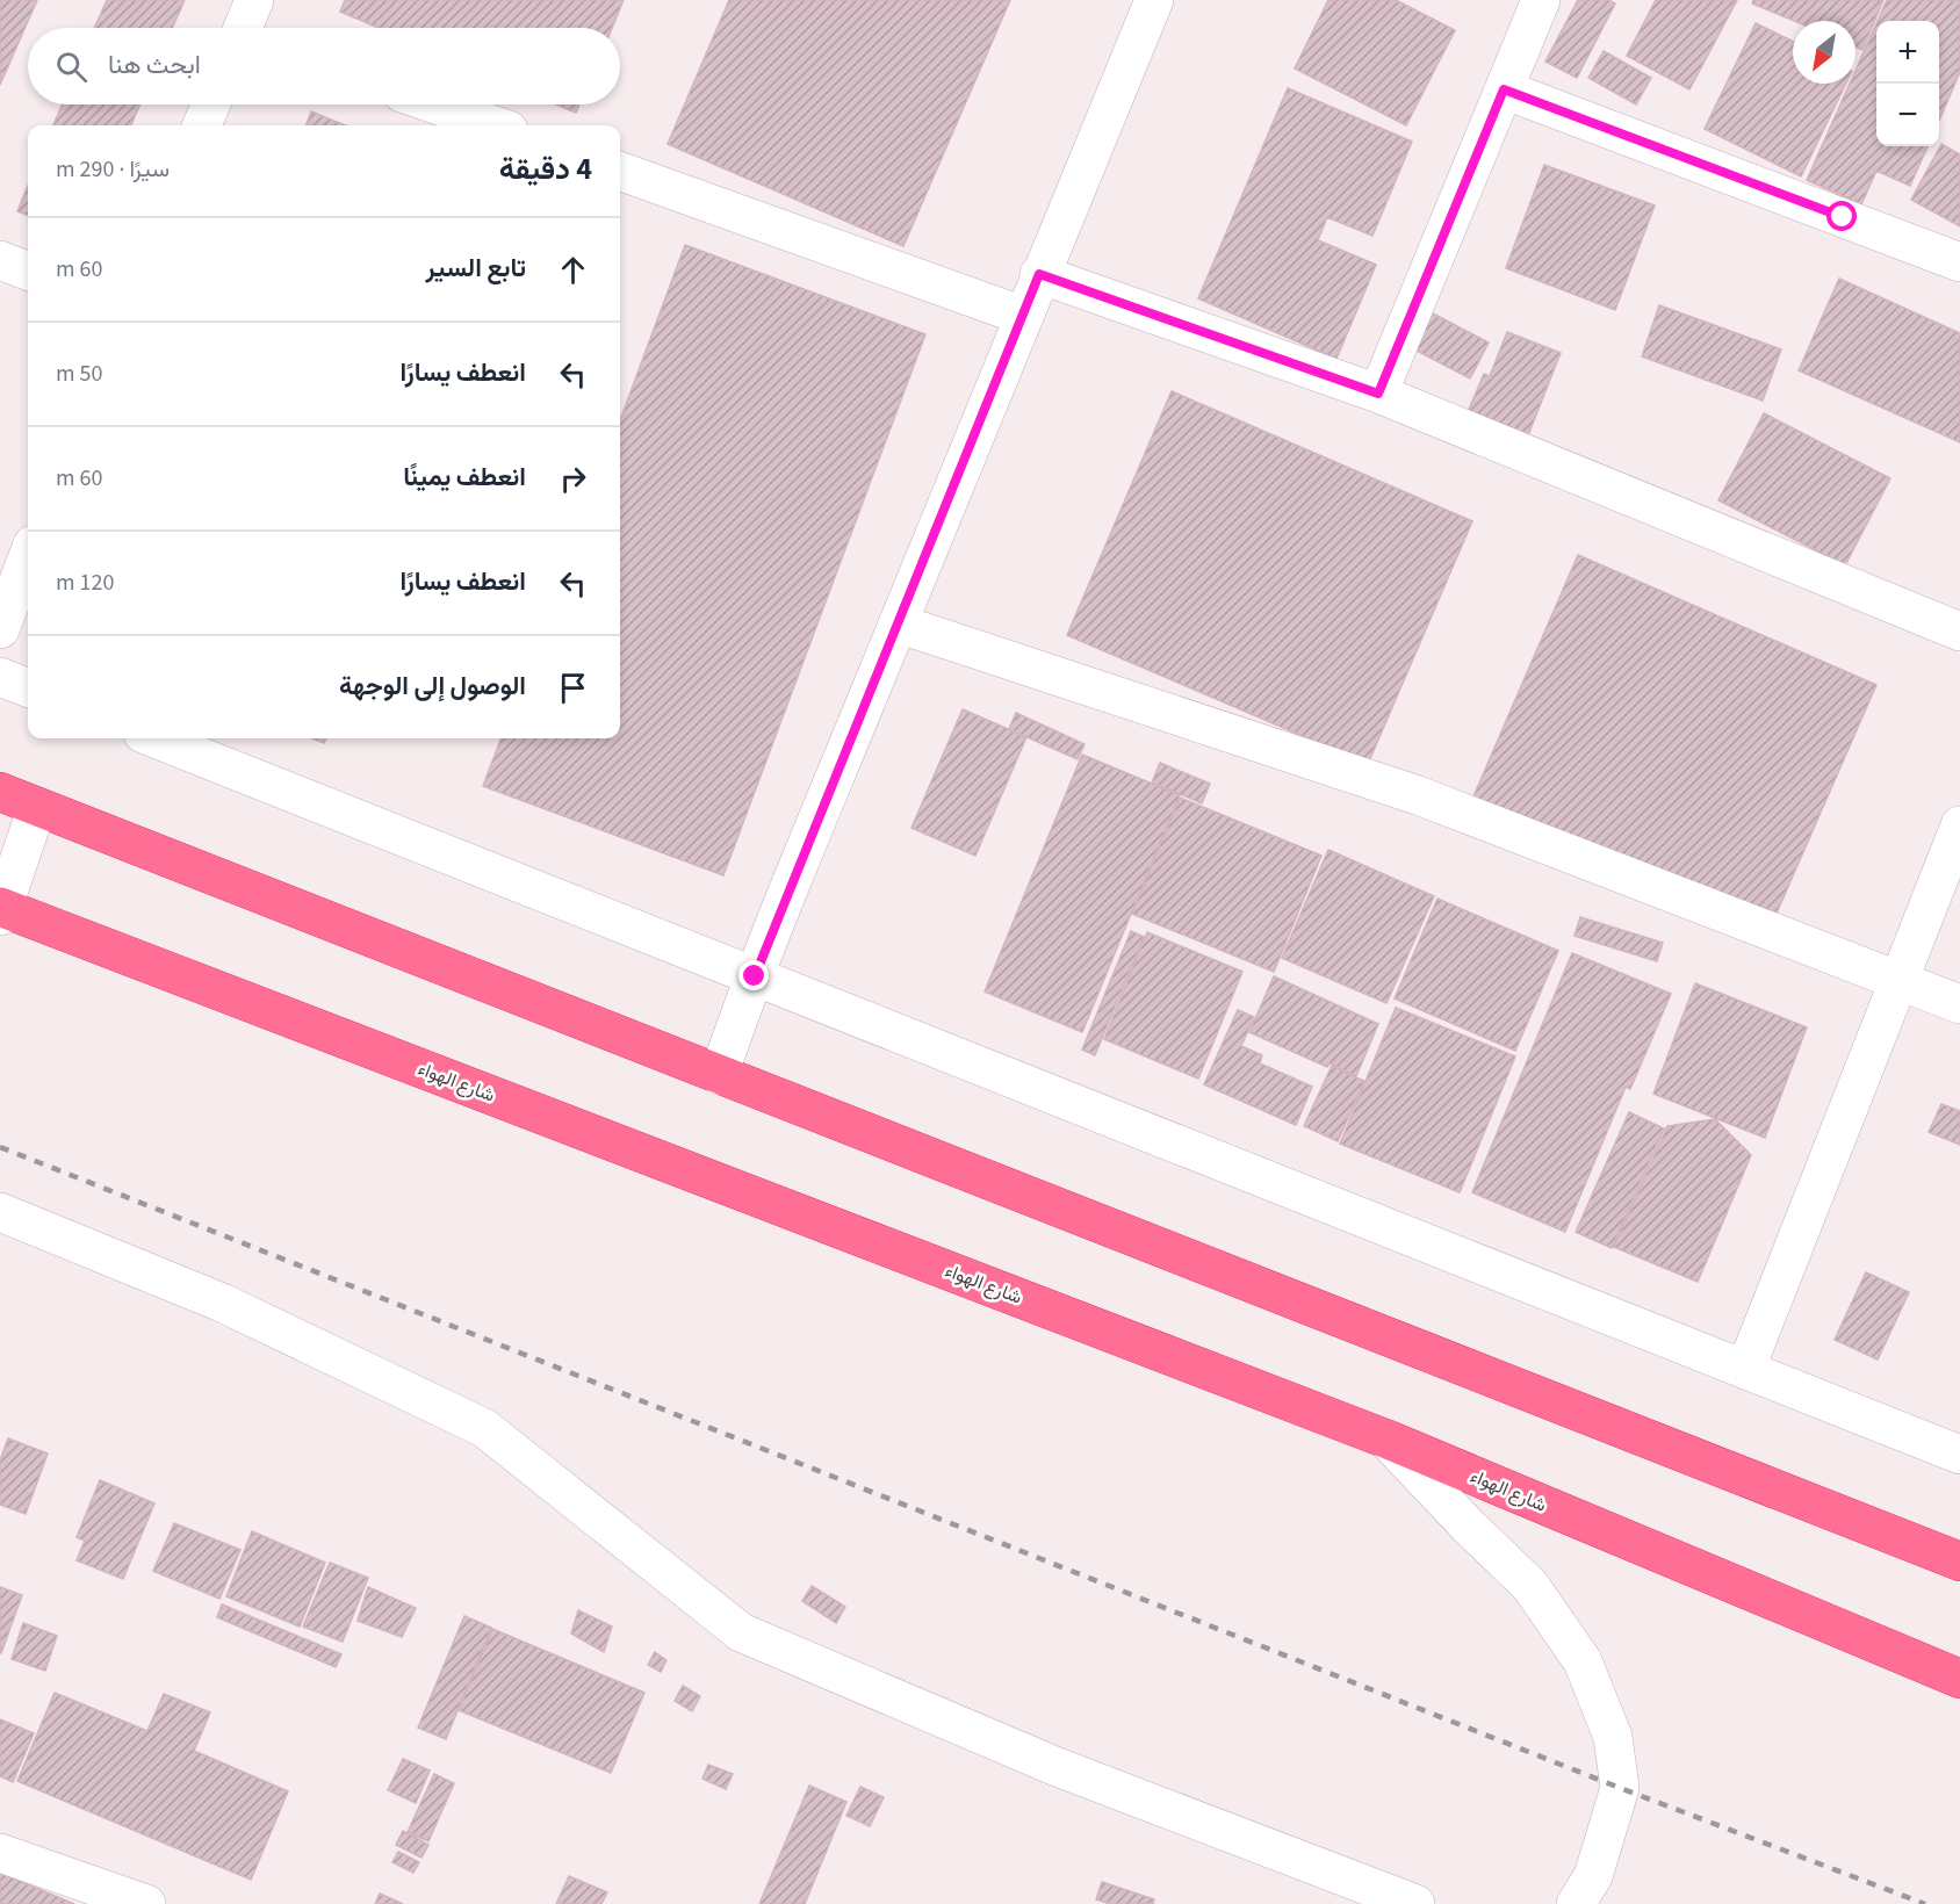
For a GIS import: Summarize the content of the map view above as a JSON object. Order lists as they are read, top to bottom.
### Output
{
  "streets": {
    "highway": ["شارع الهواء"]
  },
  "north": "bottom left",
  "page": {
    "map_buttons": ["+", "−"],
    "search": "ابحث هنا",
    "heading": ["4 دقيقة", "سيرًا · 290 m"],
    "list": [
      ["تابع السير", "60 m"],
      ["انعطف يسارًا", "50 m"],
      ["انعطف يمينًا", "60 m"],
      ["انعطف يسارًا", "120 m"],
      "الوصول إلى الوجهة"
    ]
  }
}
